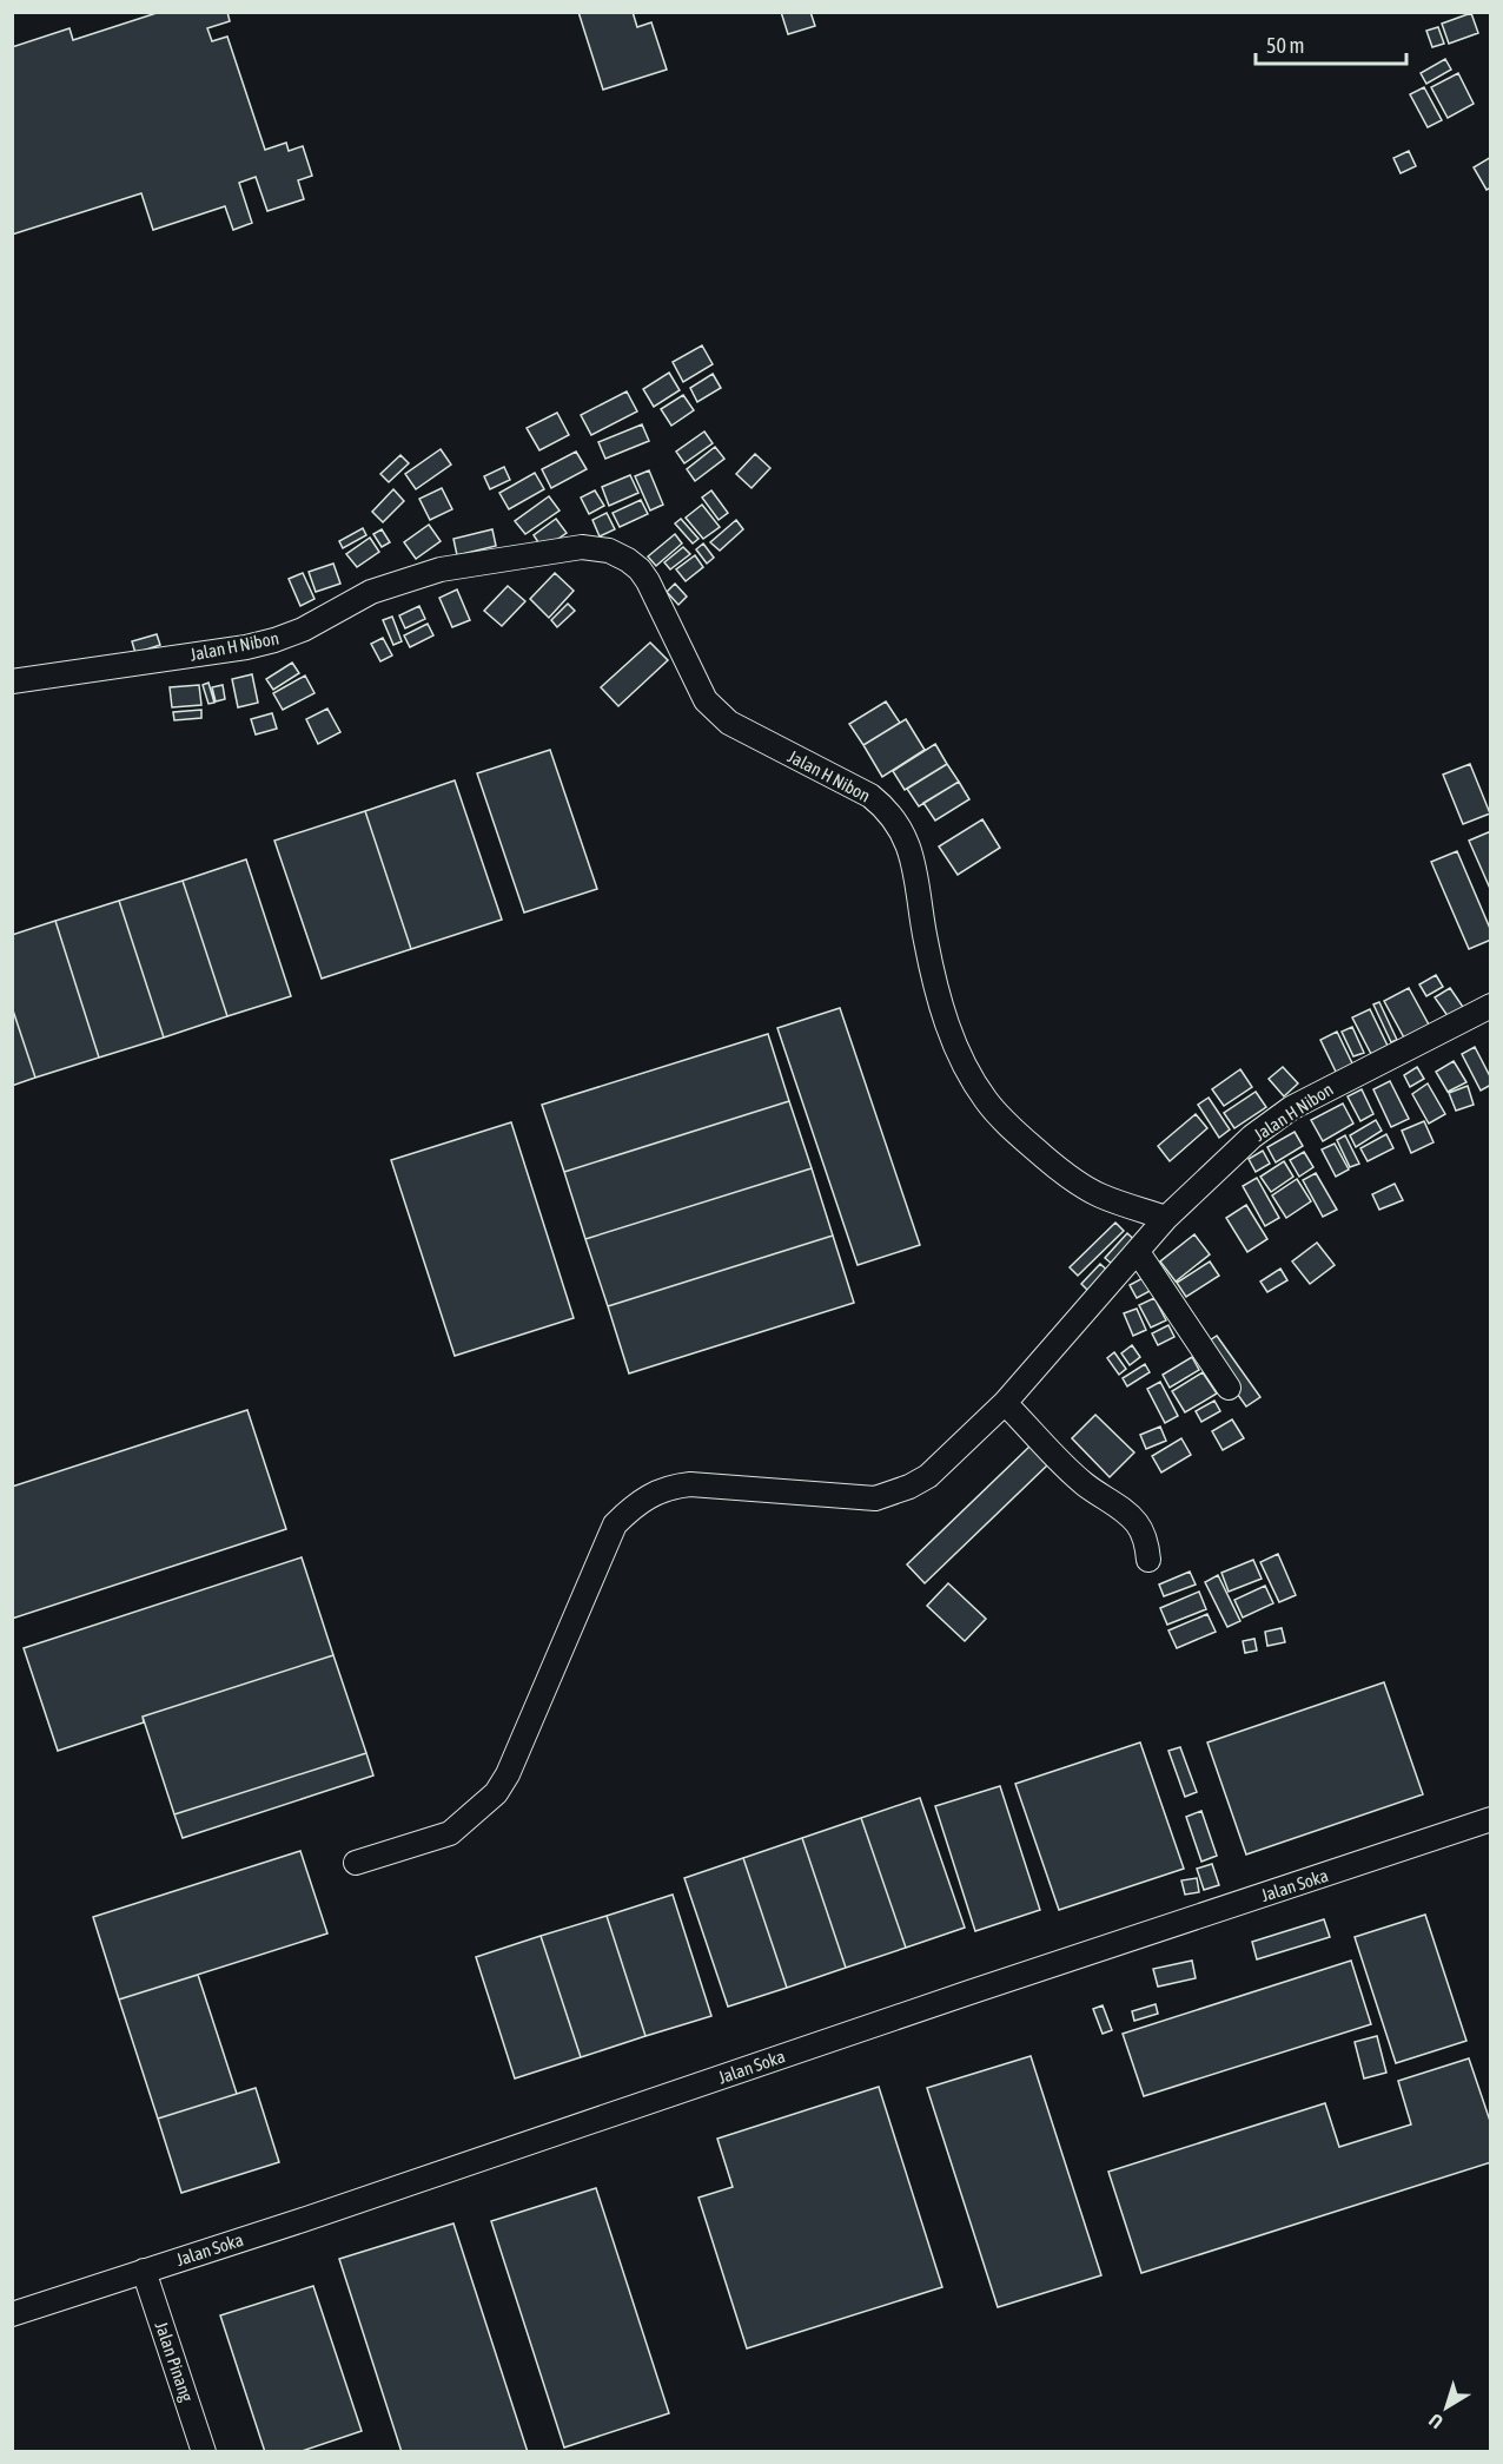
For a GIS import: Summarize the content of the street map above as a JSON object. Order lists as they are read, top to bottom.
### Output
{
  "streets": {
    "street": ["Jalan H Nibon", "Jalan Soka", "Jalan Pinang"]
  },
  "crossings": [
    ["Jalan Soka", "Jalan Pinang"]
  ],
  "scale_bar": "50 m",
  "north": "bottom left"
}
